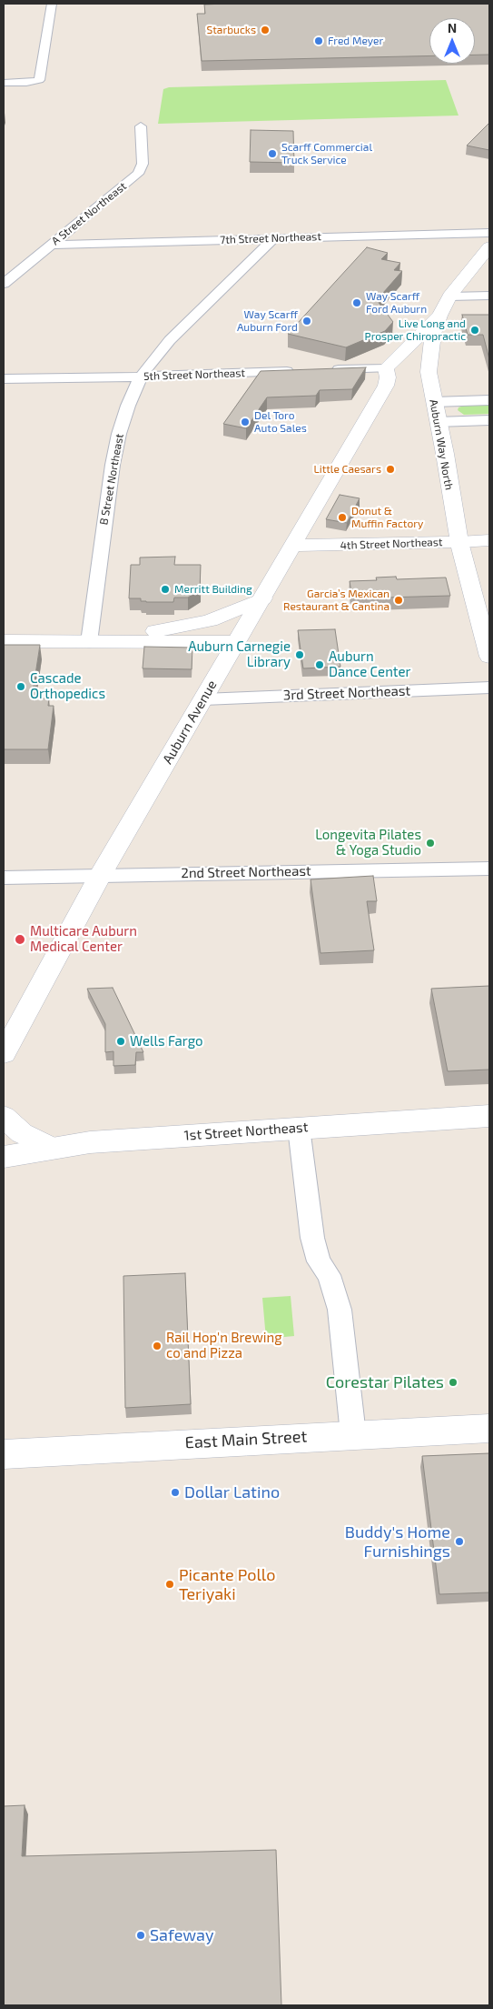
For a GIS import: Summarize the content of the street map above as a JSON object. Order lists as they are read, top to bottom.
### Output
{
  "streets": {
    "main road": [
      "Auburn Way North",
      "4th Street Northeast",
      "Auburn Avenue",
      "1st Street Northeast",
      "East Main Street"
    ],
    "street": [
      "A Street Northeast",
      "7th Street Northeast",
      "5th Street Northeast",
      "B Street Northeast",
      "3rd Street Northeast",
      "2nd Street Northeast"
    ]
  },
  "crossings": [
    ["A Street Northeast", "7th Street Northeast"],
    ["7th Street Northeast", "B Street Northeast"],
    ["5th Street Northeast", "B Street Northeast"],
    ["Auburn Way North", "4th Street Northeast"],
    ["4th Street Northeast", "Auburn Avenue"],
    ["3rd Street Northeast", "Auburn Avenue"],
    ["Auburn Avenue", "2nd Street Northeast"]
  ],
  "places": [
    "Starbucks",
    "Fred Meyer",
    "Scarff Commercial Truck Service",
    "Way Scarff Ford Auburn",
    "Way Scarff Auburn Ford",
    "Live Long and Prosper Chiropractic",
    "Del Toro Auto Sales",
    "Little Caesars",
    "Donut & Muffin Factory",
    "Merritt Building",
    "Garcia’s Mexican Restaurant & Cantina",
    "Auburn Carnegie Library",
    "Auburn Dance Center",
    "Cascade Orthopedics",
    "Longevita Pilates & Yoga Studio",
    "Multicare Auburn Medical Center",
    "Wells Fargo",
    "Rail Hop'n Brewing co and Pizza",
    "Corestar Pilates",
    "Dollar Latino",
    "Buddy's Home Furnishings",
    "Picante Pollo Teriyaki",
    "Safeway"
  ],
  "north": "top"
}
